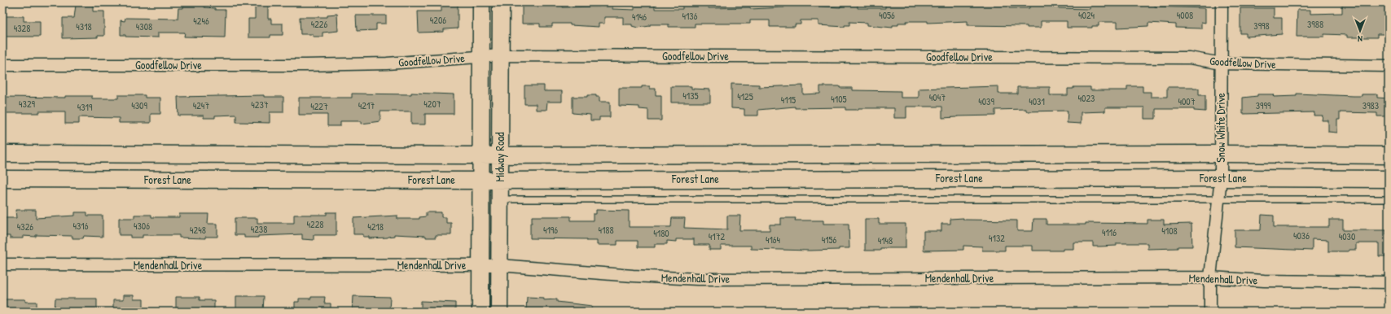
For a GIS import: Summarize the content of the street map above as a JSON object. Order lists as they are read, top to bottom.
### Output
{
  "streets": {
    "main road": ["Midway Road", "Forest Lane"],
    "street": ["Goodfellow Drive", "Snow White Drive", "Mendenhall Drive"]
  },
  "crossings": [
    ["Goodfellow Drive", "Snow White Drive"],
    ["Goodfellow Drive", "Midway Road"],
    ["Snow White Drive", "Forest Lane"],
    ["Snow White Drive", "Mendenhall Drive"],
    ["Midway Road", "Forest Lane"],
    ["Midway Road", "Mendenhall Drive"]
  ],
  "house_numbers": [
    "4056",
    "4024",
    "4008",
    "4136",
    "4146",
    "4206",
    "4246",
    "4226",
    "3988",
    "3998",
    "4318",
    "4308",
    "4328",
    "4135",
    "4125",
    "4047",
    "4023",
    "4105",
    "4115",
    "4039",
    "4031",
    "4007",
    "4329",
    "4207",
    "4237",
    "4309",
    "4247",
    "4217",
    "3999",
    "3983",
    "4227",
    "4319",
    "4228",
    "4316",
    "4306",
    "4326",
    "4218",
    "4238",
    "4248",
    "4196",
    "4188",
    "4108",
    "4116",
    "4180",
    "4036",
    "4172",
    "4030",
    "4132",
    "4164",
    "4156",
    "4148"
  ],
  "north": "bottom"
}
